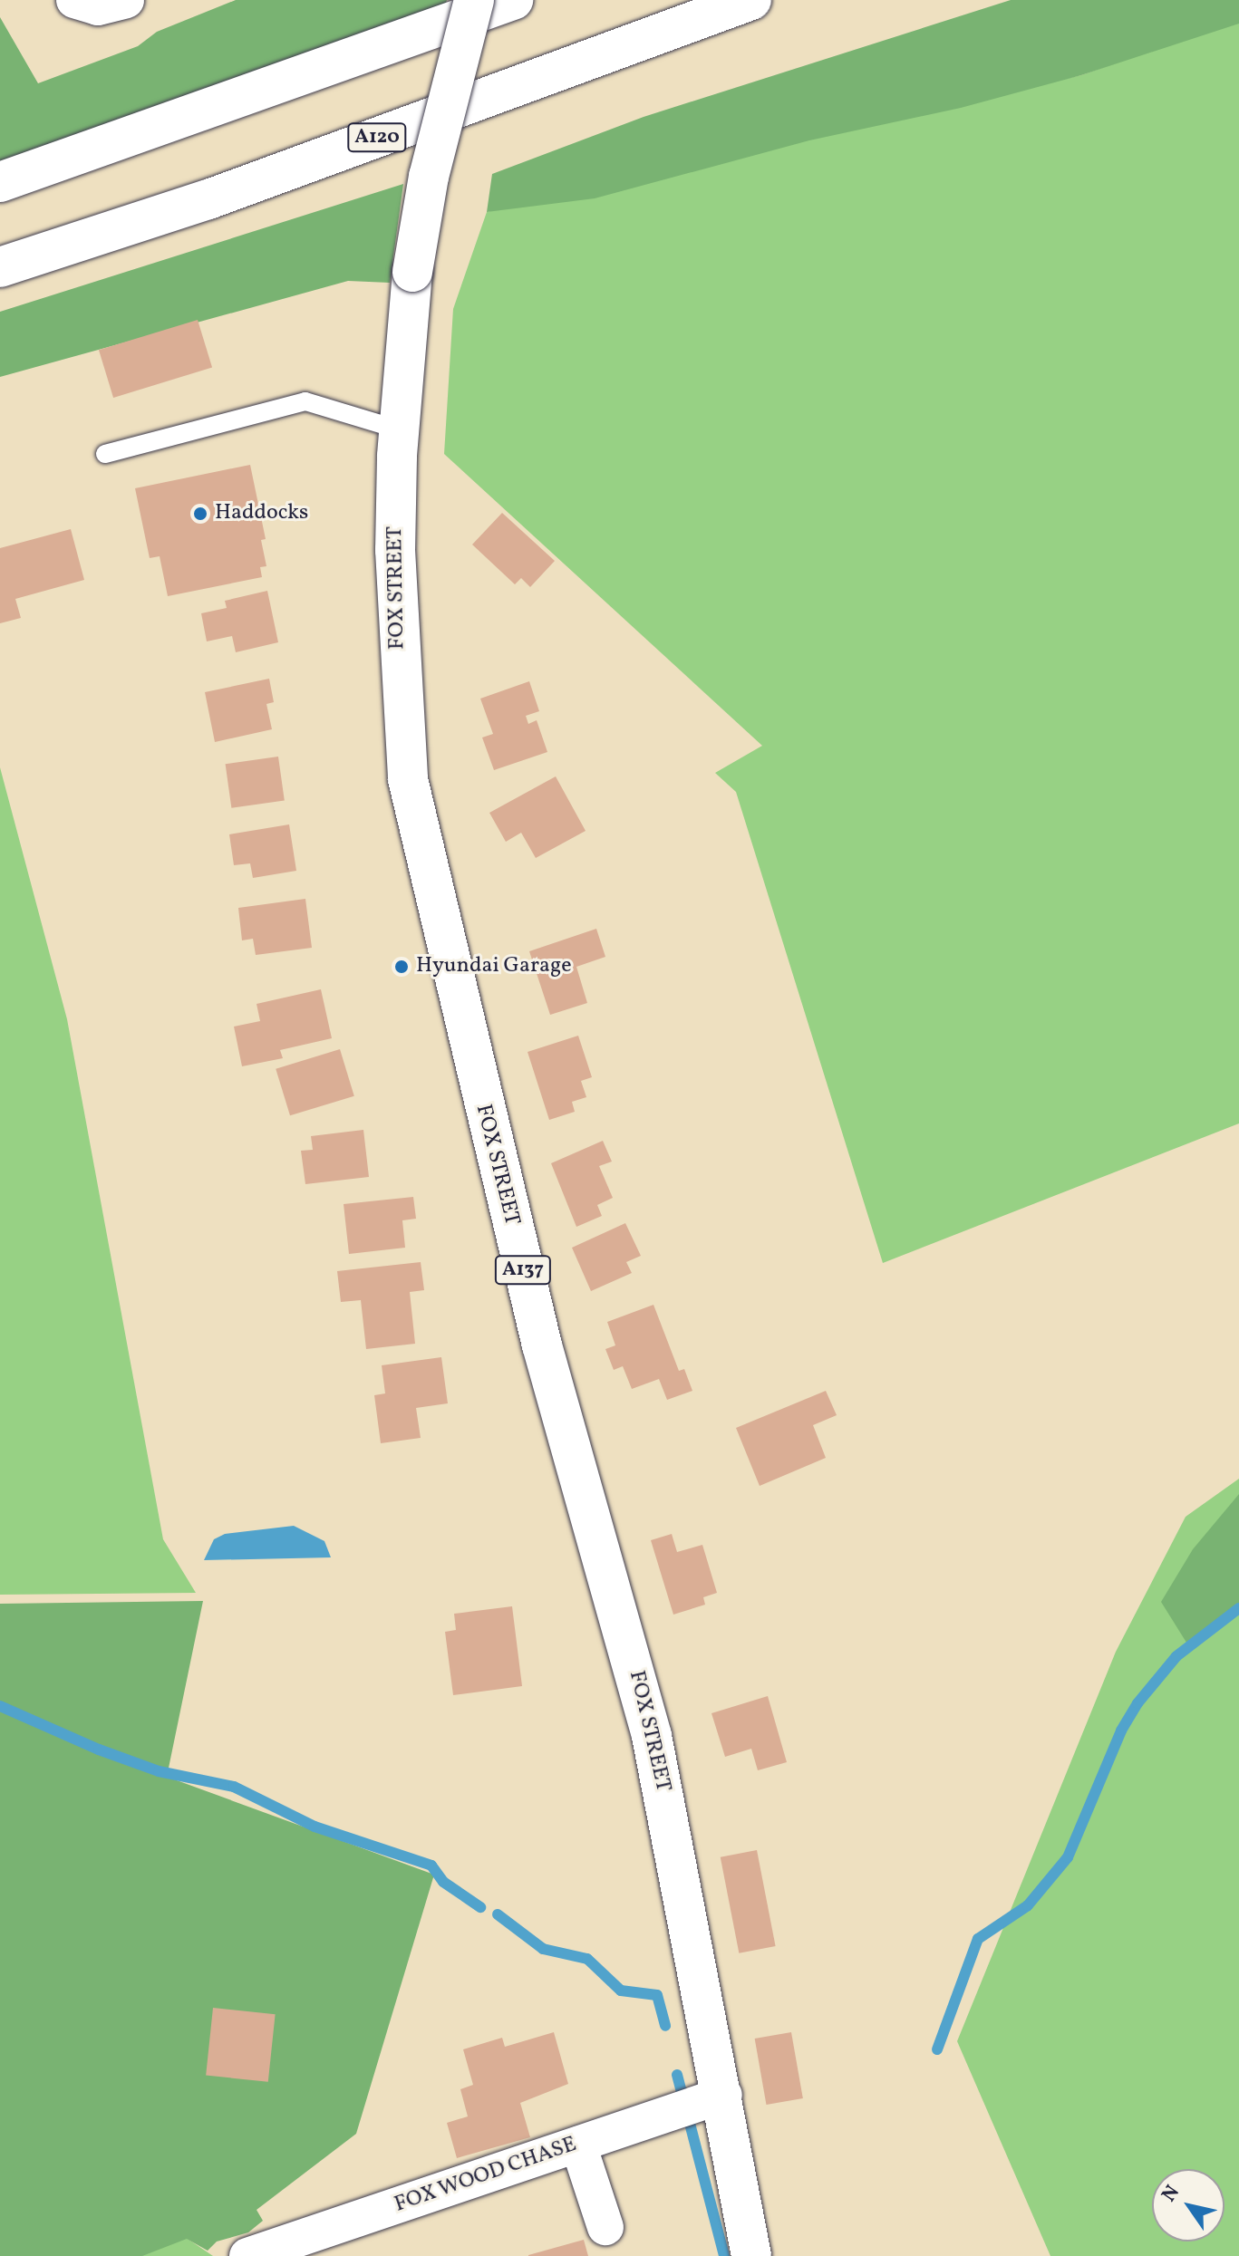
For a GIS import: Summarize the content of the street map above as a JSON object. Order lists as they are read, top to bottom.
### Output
{
  "streets": {
    "main road": ["A120", "FOX STREET", "A137"],
    "street": ["FOX WOOD CHASE"]
  },
  "crossings": [
    ["FOX STREET", "FOX WOOD CHASE"]
  ],
  "places": ["Haddocks", "Hyundai Garage"],
  "north": "top left"
}
